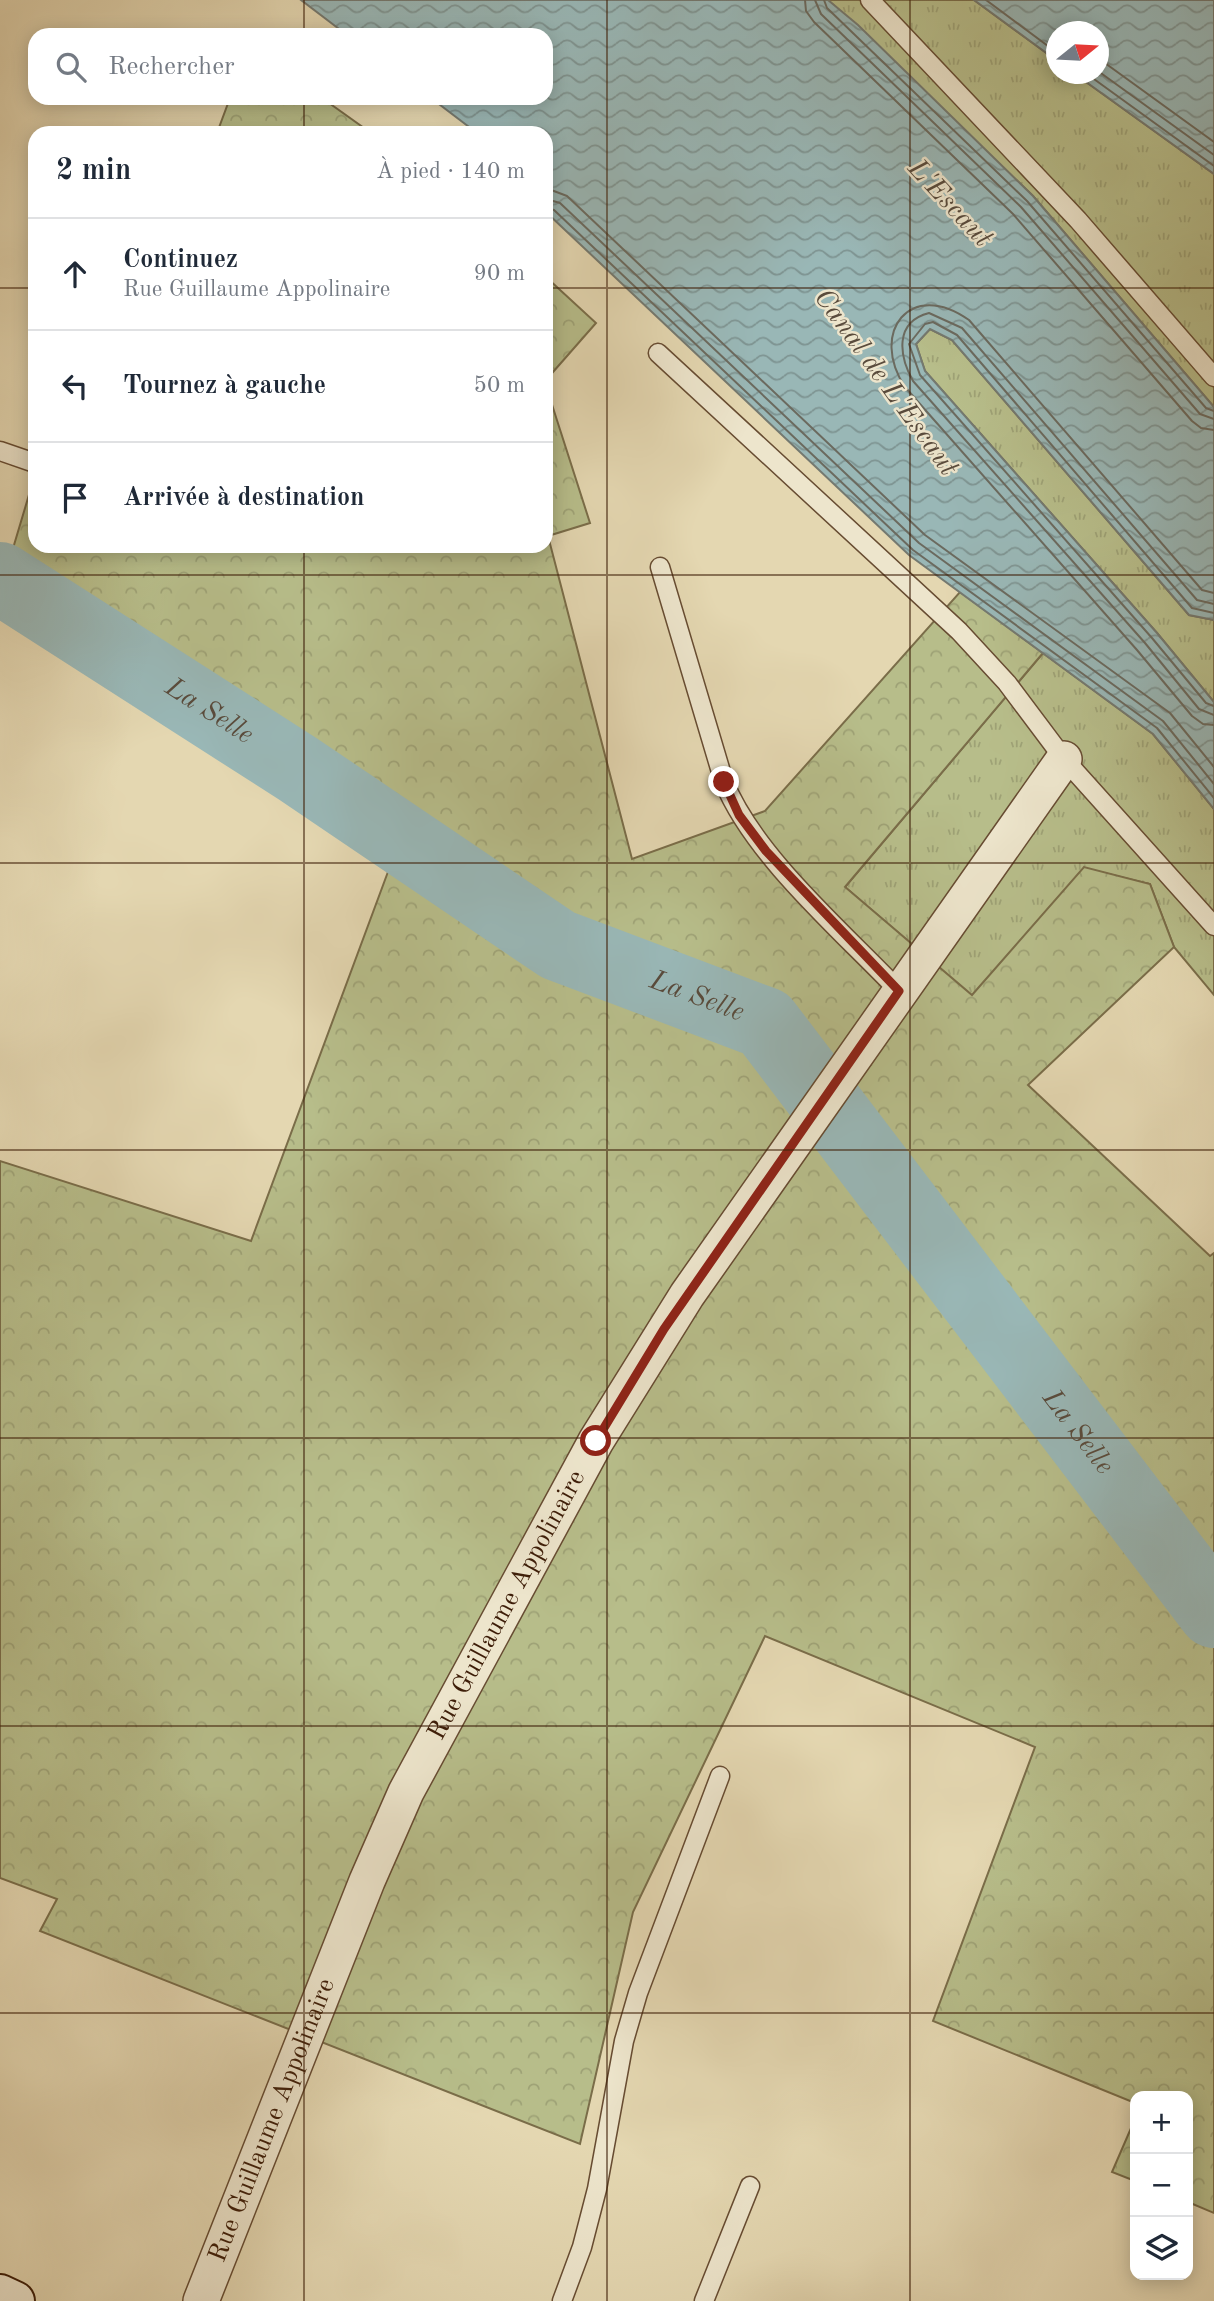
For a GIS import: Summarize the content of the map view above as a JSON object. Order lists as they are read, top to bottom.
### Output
{
  "streets": {
    "street": ["Rue Guillaume Appolinaire"]
  },
  "water": ["L'Escaut", "Canal de L'Escaut", "La Selle"],
  "north": "right",
  "page": {
    "search": "Rechercher",
    "heading": ["2 min", "À pied · 140 m"],
    "list": [
      ["Continuez", "Rue Guillaume Appolinaire", "90 m"],
      ["Tournez à gauche", "50 m"],
      "Arrivée à destination"
    ],
    "map_buttons": ["+", "−"]
  }
}
